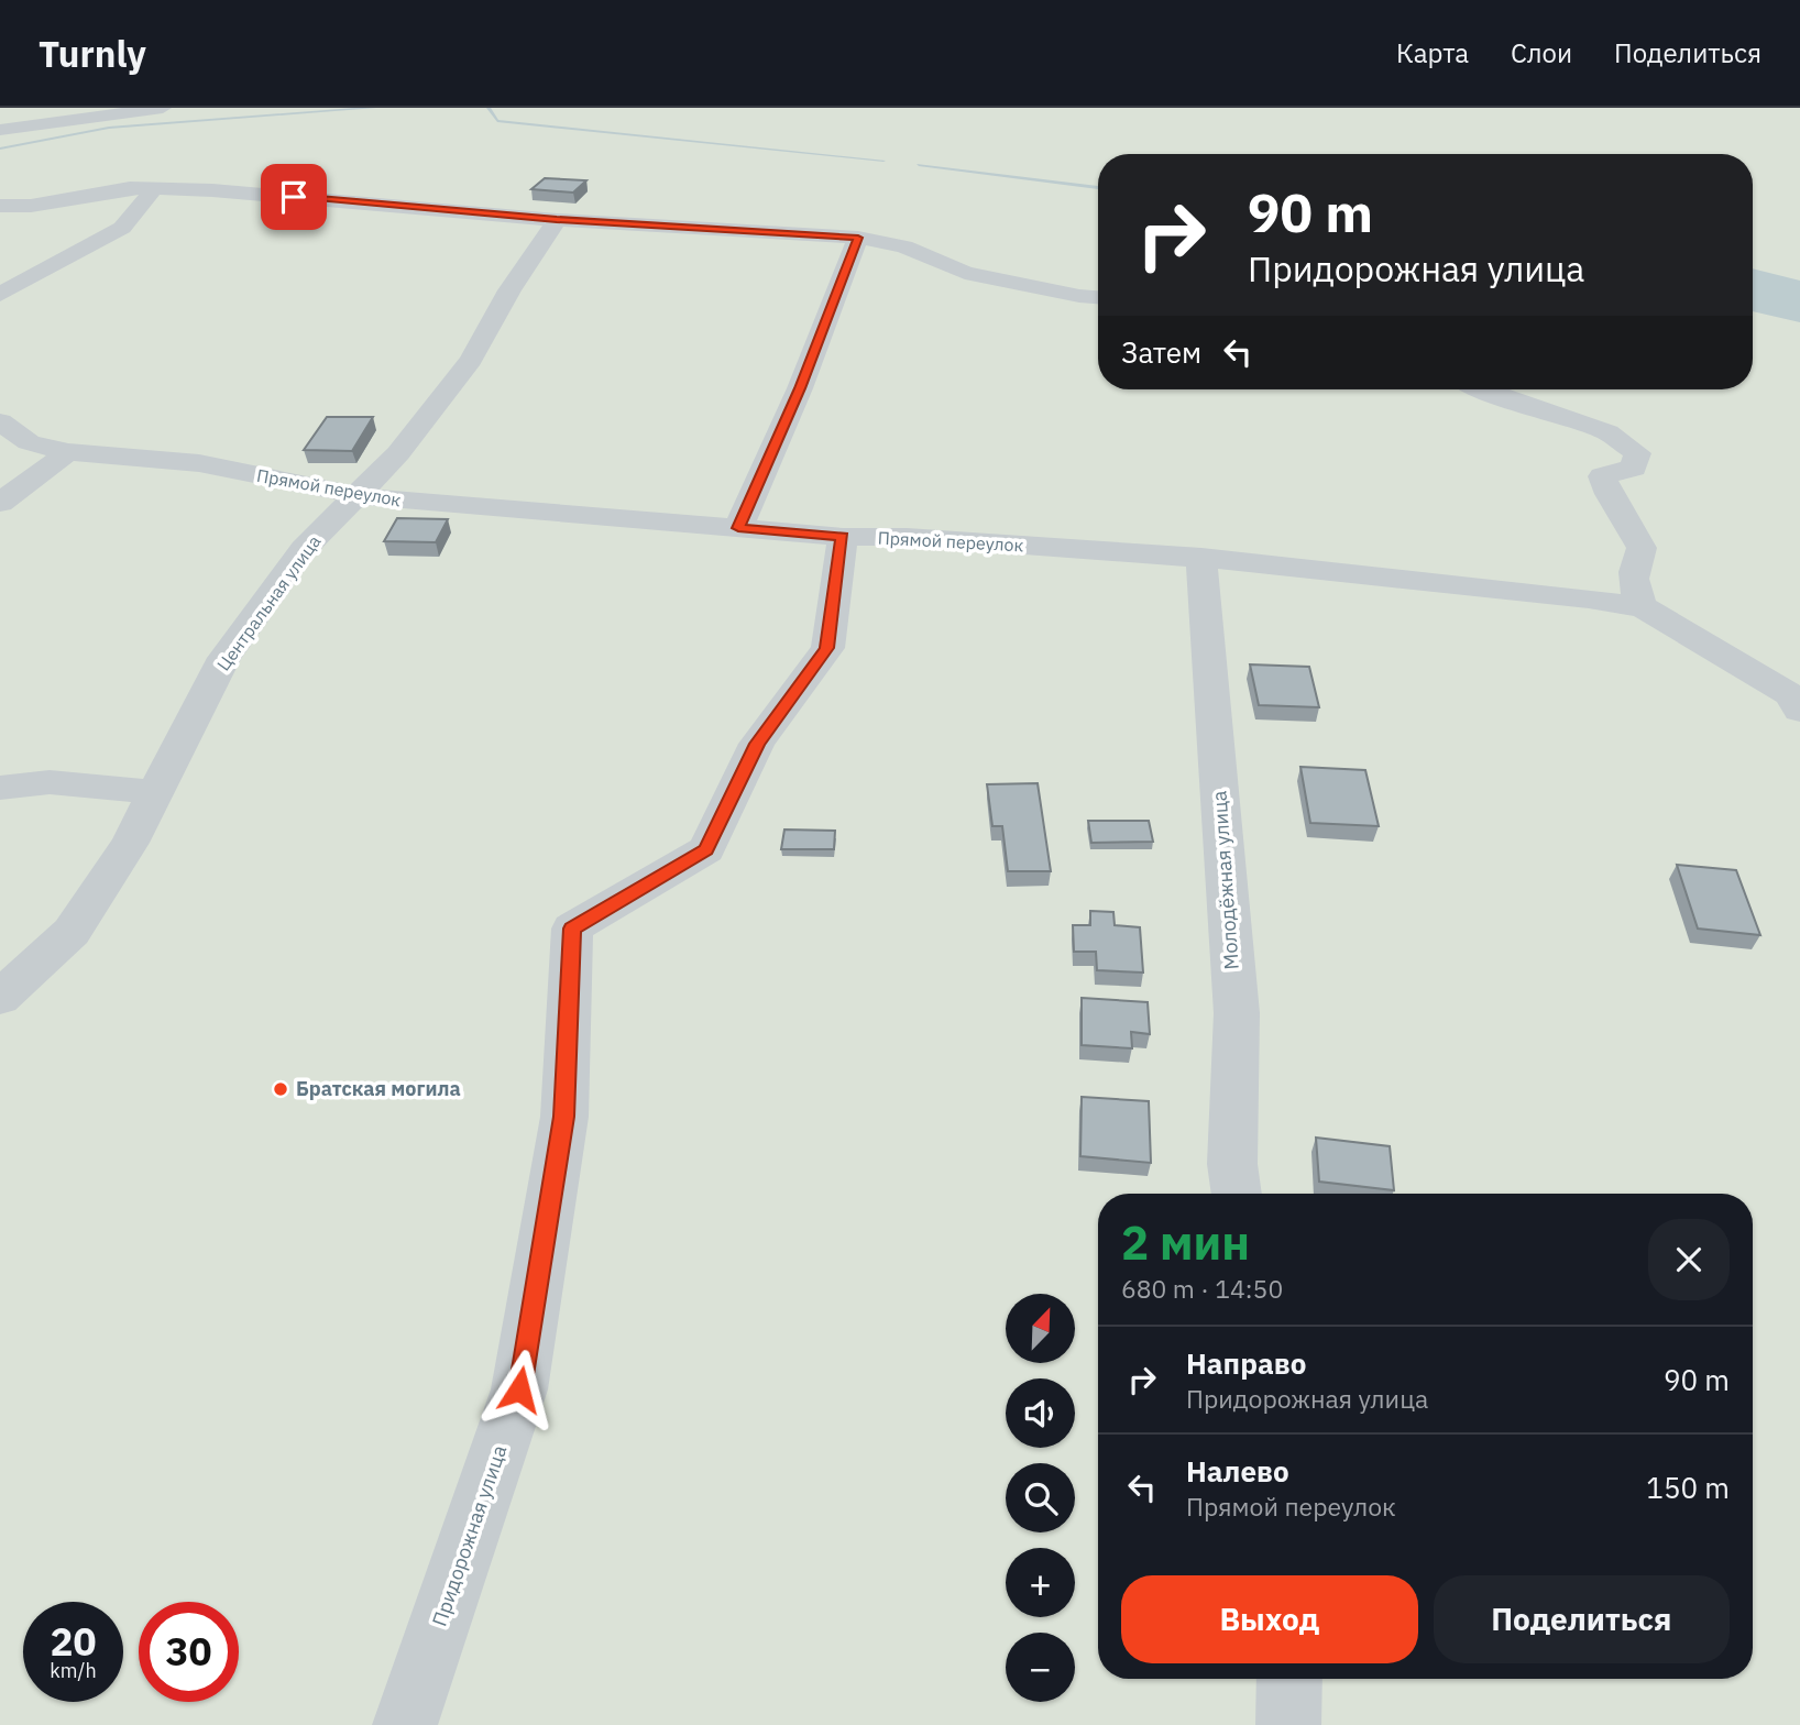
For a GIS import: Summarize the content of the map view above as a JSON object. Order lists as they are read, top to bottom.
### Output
{
  "streets": {
    "street": [
      "Прямой переулок",
      "Центральная улица",
      "Молодёжная улица",
      "Придорожная улица"
    ]
  },
  "crossings": [
    ["Прямой переулок", "Центральная улица"],
    ["Прямой переулок", "Молодёжная улица"],
    ["Прямой переулок", "Придорожная улица"]
  ],
  "places": ["Братская могила"],
  "north": "top right",
  "page": {
    "header": "Turnly",
    "nav": ["Карта", "Слои", "Поделиться"],
    "turn": ["90 m", "Придорожная улица"],
    "then": "Затем",
    "heading": ["2 мин", "680 m · 14:50"],
    "map_buttons": ["+", "−"],
    "list": [
      {
        "name": "Направо",
        "note": "Придорожная улица",
        "value": "90 m"
      },
      {
        "name": "Налево",
        "note": "Прямой переулок",
        "value": "150 m"
      }
    ],
    "buttons": ["Выход", "Поделиться"],
    "speed": "20 km/h",
    "limit": "30"
  }
}
